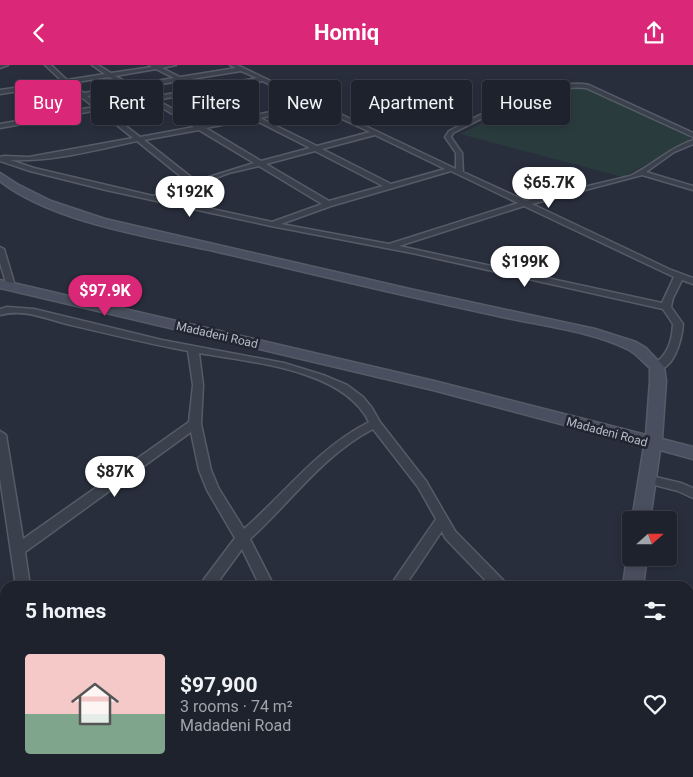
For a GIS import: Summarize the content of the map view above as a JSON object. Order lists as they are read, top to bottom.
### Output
{
  "streets": {
    "street": ["Madadeni Road"]
  },
  "north": "right",
  "page": {
    "header": "Homiq",
    "chip": [
      "Buy",
      "Rent",
      "Filters",
      "New",
      "Apartment",
      "House"
    ],
    "price": [
      "$65.7K",
      "$192K",
      "$199K",
      "$97.9K",
      "$87K"
    ],
    "heading": "5 homes",
    "list": [
      {
        "name": "$97,900",
        "note": "3 rooms · 74 m² · Madadeni Road"
      }
    ]
  }
}
